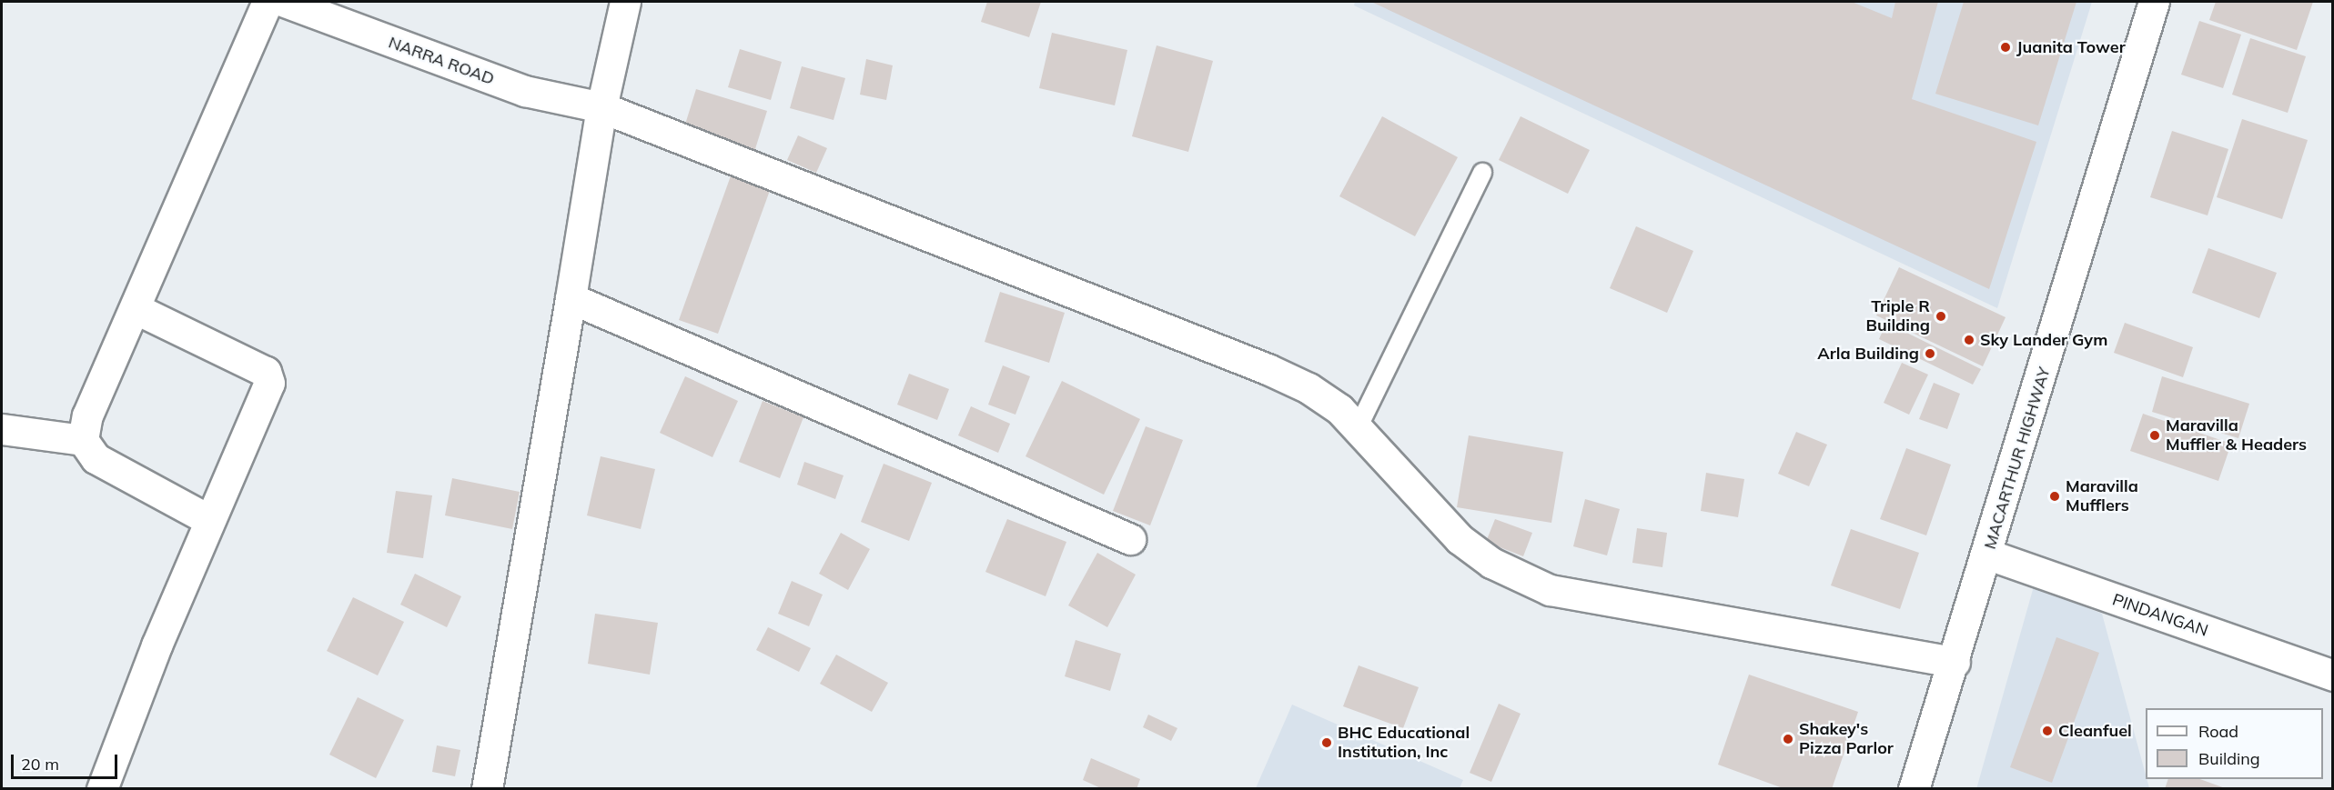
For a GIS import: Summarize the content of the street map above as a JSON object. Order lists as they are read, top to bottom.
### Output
{
  "streets": {
    "main road": ["NARRA ROAD", "MACARTHUR HIGHWAY", "PINDANGAN"]
  },
  "crossings": [
    ["NARRA ROAD", "MACARTHUR HIGHWAY"],
    ["MACARTHUR HIGHWAY", "PINDANGAN"]
  ],
  "places": [
    "Juanita Tower",
    "Triple R Building",
    "Sky Lander Gym",
    "Arla Building",
    "Maravilla Muffler & Headers",
    "Maravilla Mufflers",
    "Cleanfuel",
    "Shakey's Pizza Parlor",
    "BHC Educational Institution, Inc"
  ],
  "legend": ["Road", "Building"],
  "scale_bar": "20 m"
}
